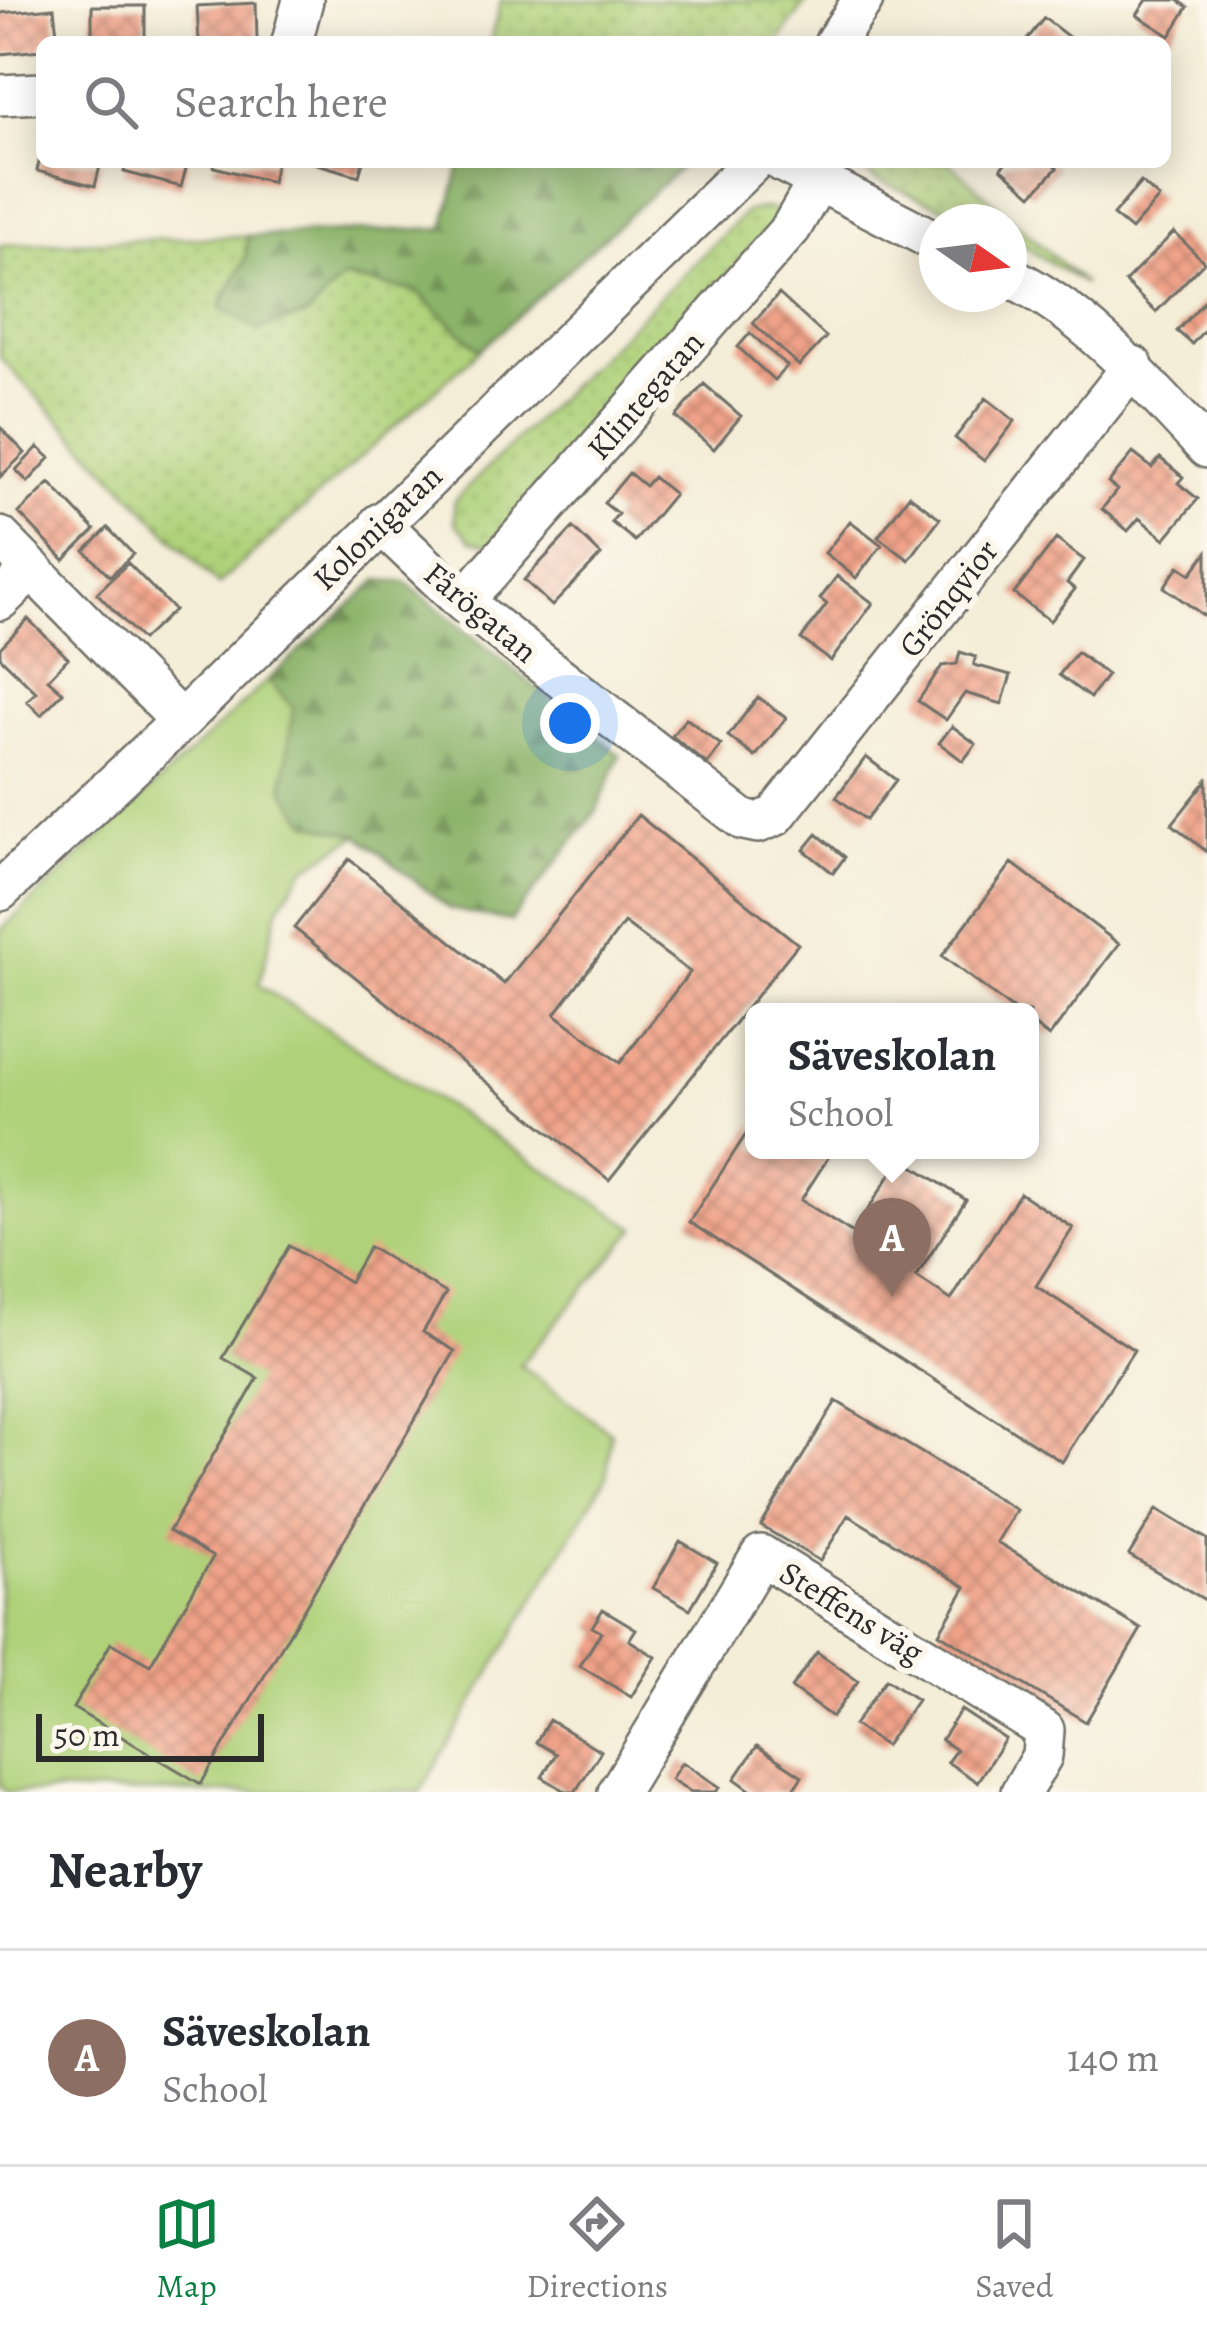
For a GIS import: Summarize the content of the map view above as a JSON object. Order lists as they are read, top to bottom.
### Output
{
  "streets": {
    "street": [
      "Klintegatan",
      "Kolonigatan",
      "Grönqvior",
      "Fårögatan",
      "Steffens väg"
    ]
  },
  "crossings": [
    ["Klintegatan", "Fårögatan"],
    ["Kolonigatan", "Fårögatan"],
    ["Grönqvior", "Fårögatan"]
  ],
  "scale_bar": "50 m",
  "north": "right",
  "page": {
    "search": "Search here",
    "popup": ["Säveskolan", "School"],
    "pins": "A",
    "scale": "50 m",
    "heading": "Nearby",
    "list": [
      {
        "mark": "A",
        "name": "Säveskolan",
        "note": "School",
        "value": "140 m"
      }
    ],
    "nav": ["Map", "Directions", "Saved"]
  }
}
